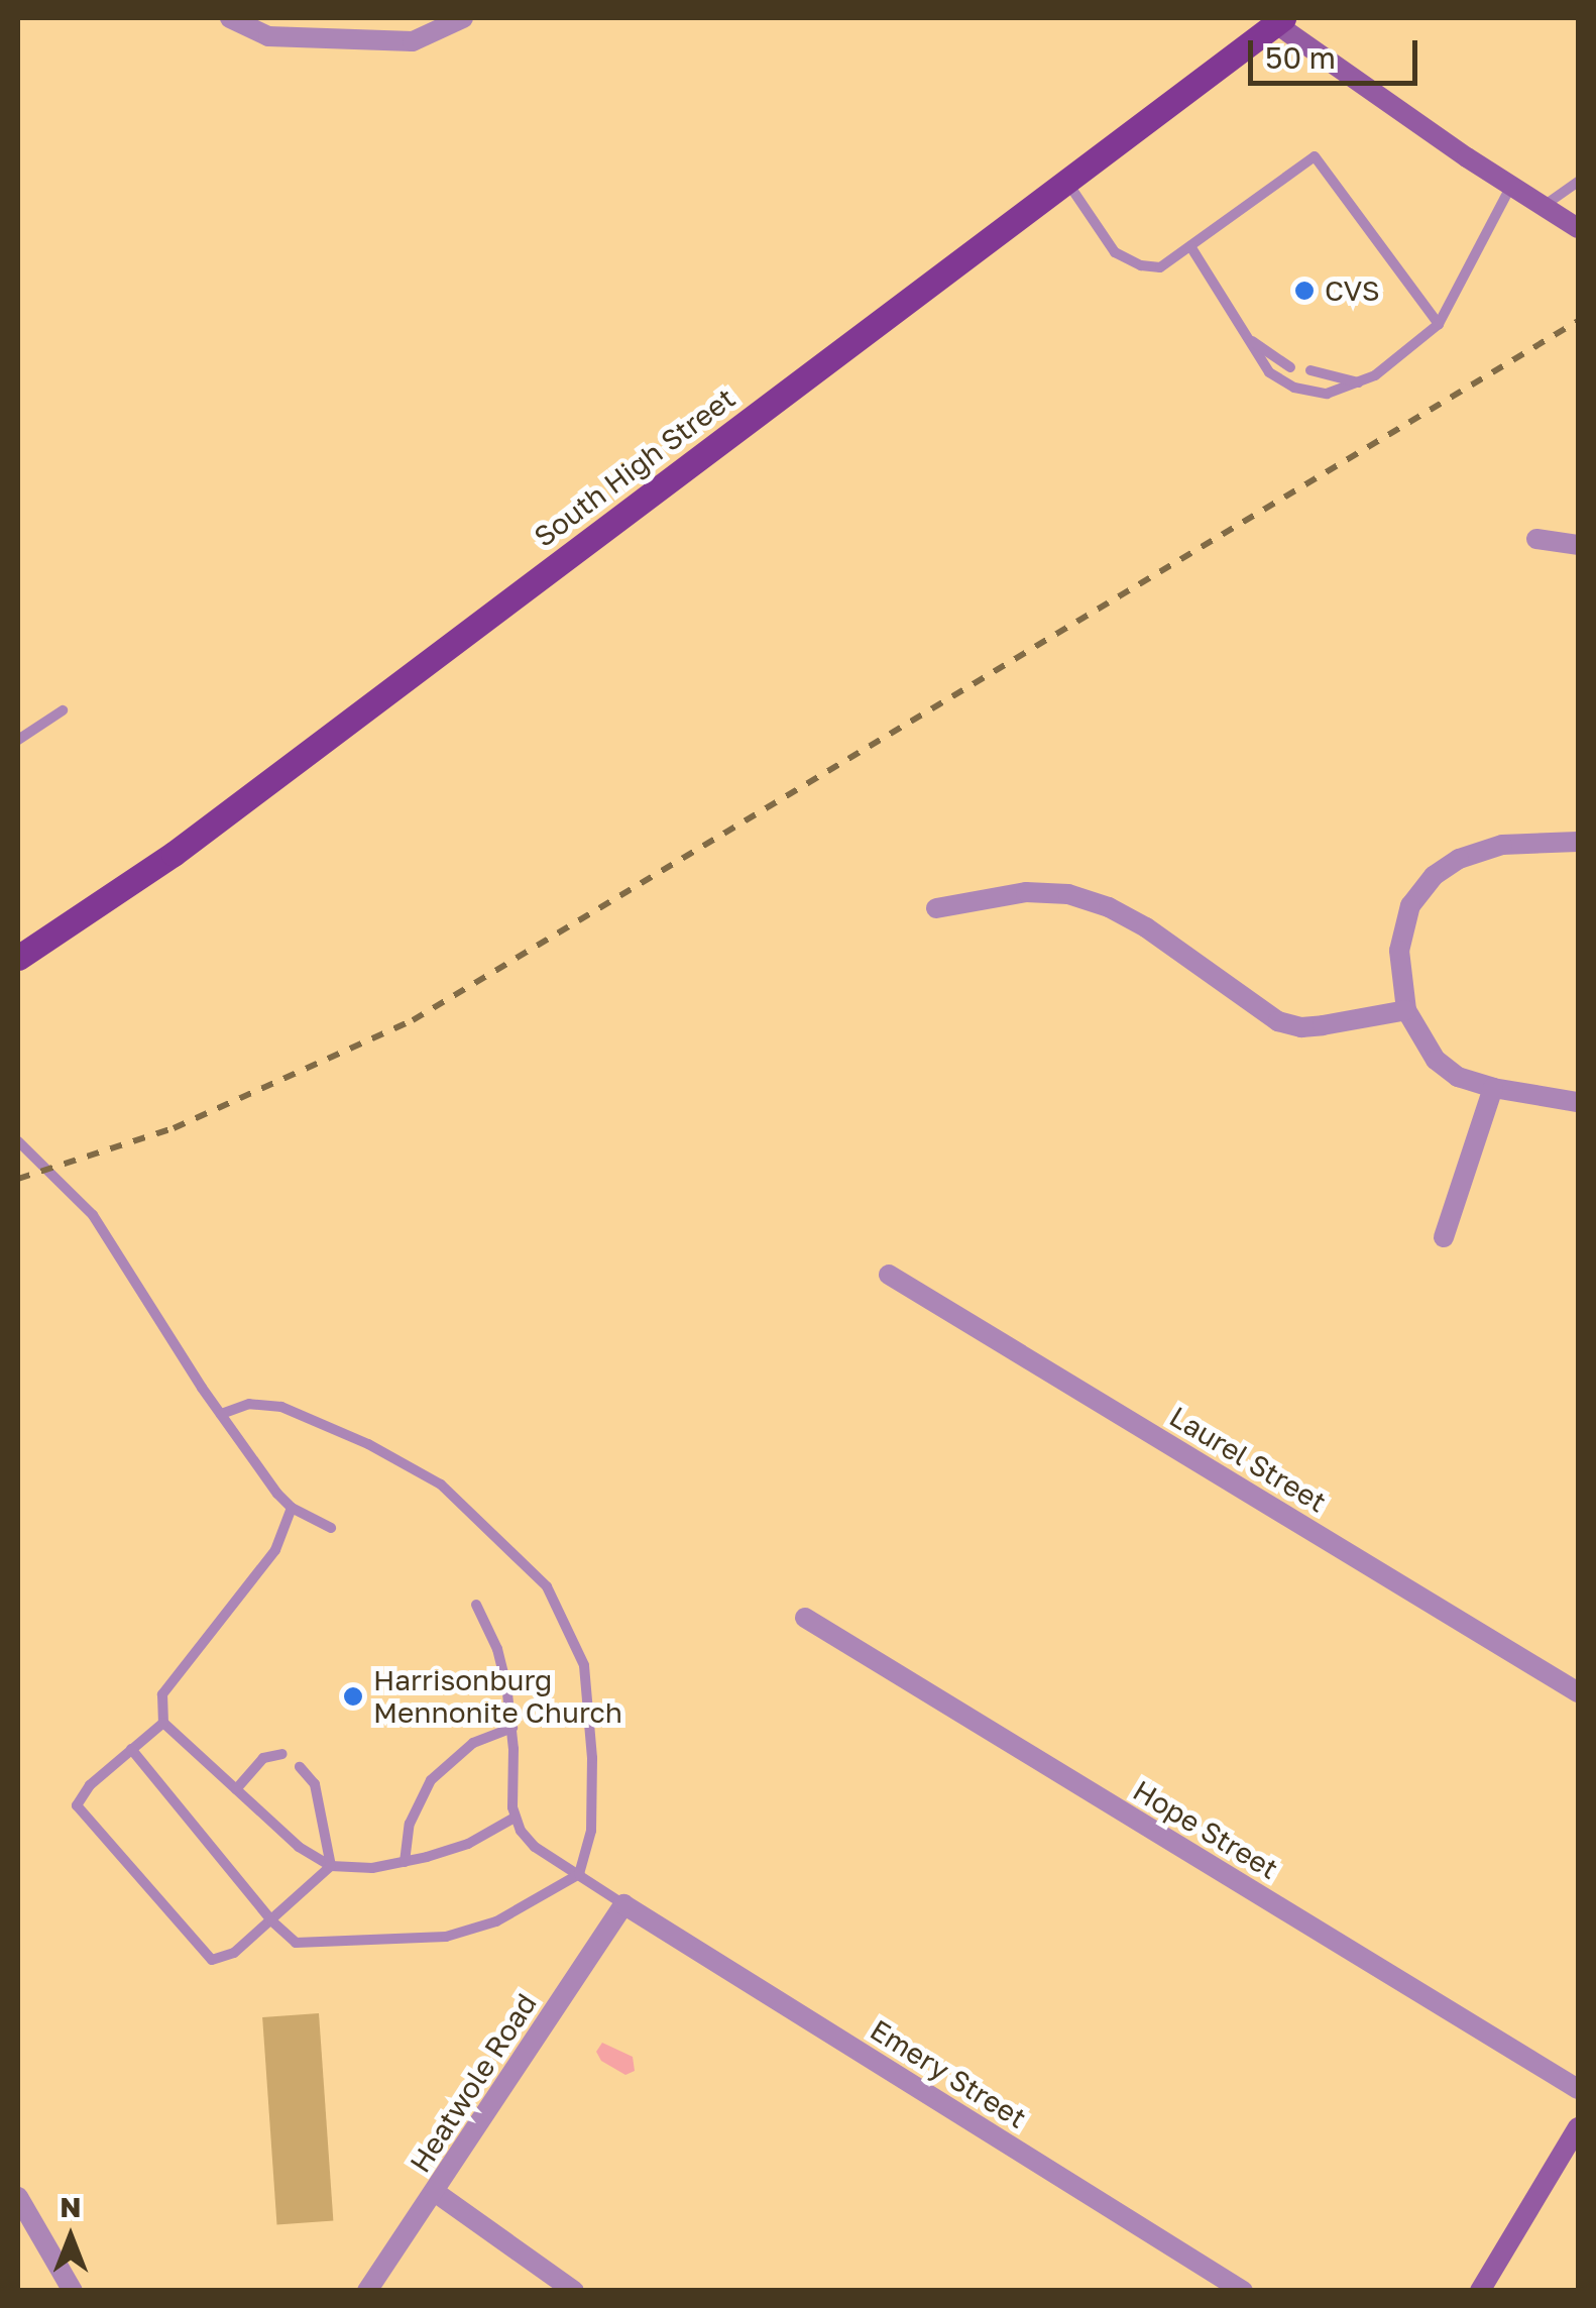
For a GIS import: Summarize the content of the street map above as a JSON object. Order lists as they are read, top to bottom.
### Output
{
  "streets": {
    "main road": ["South High Street"],
    "street": [
      "Laurel Street",
      "Hope Street",
      "Emery Street",
      "Heatwole Road"
    ]
  },
  "crossings": [
    ["Emery Street", "Heatwole Road"]
  ],
  "places": ["CVS", "Harrisonburg Mennonite Church"],
  "scale_bar": "50 m",
  "north": "top"
}
